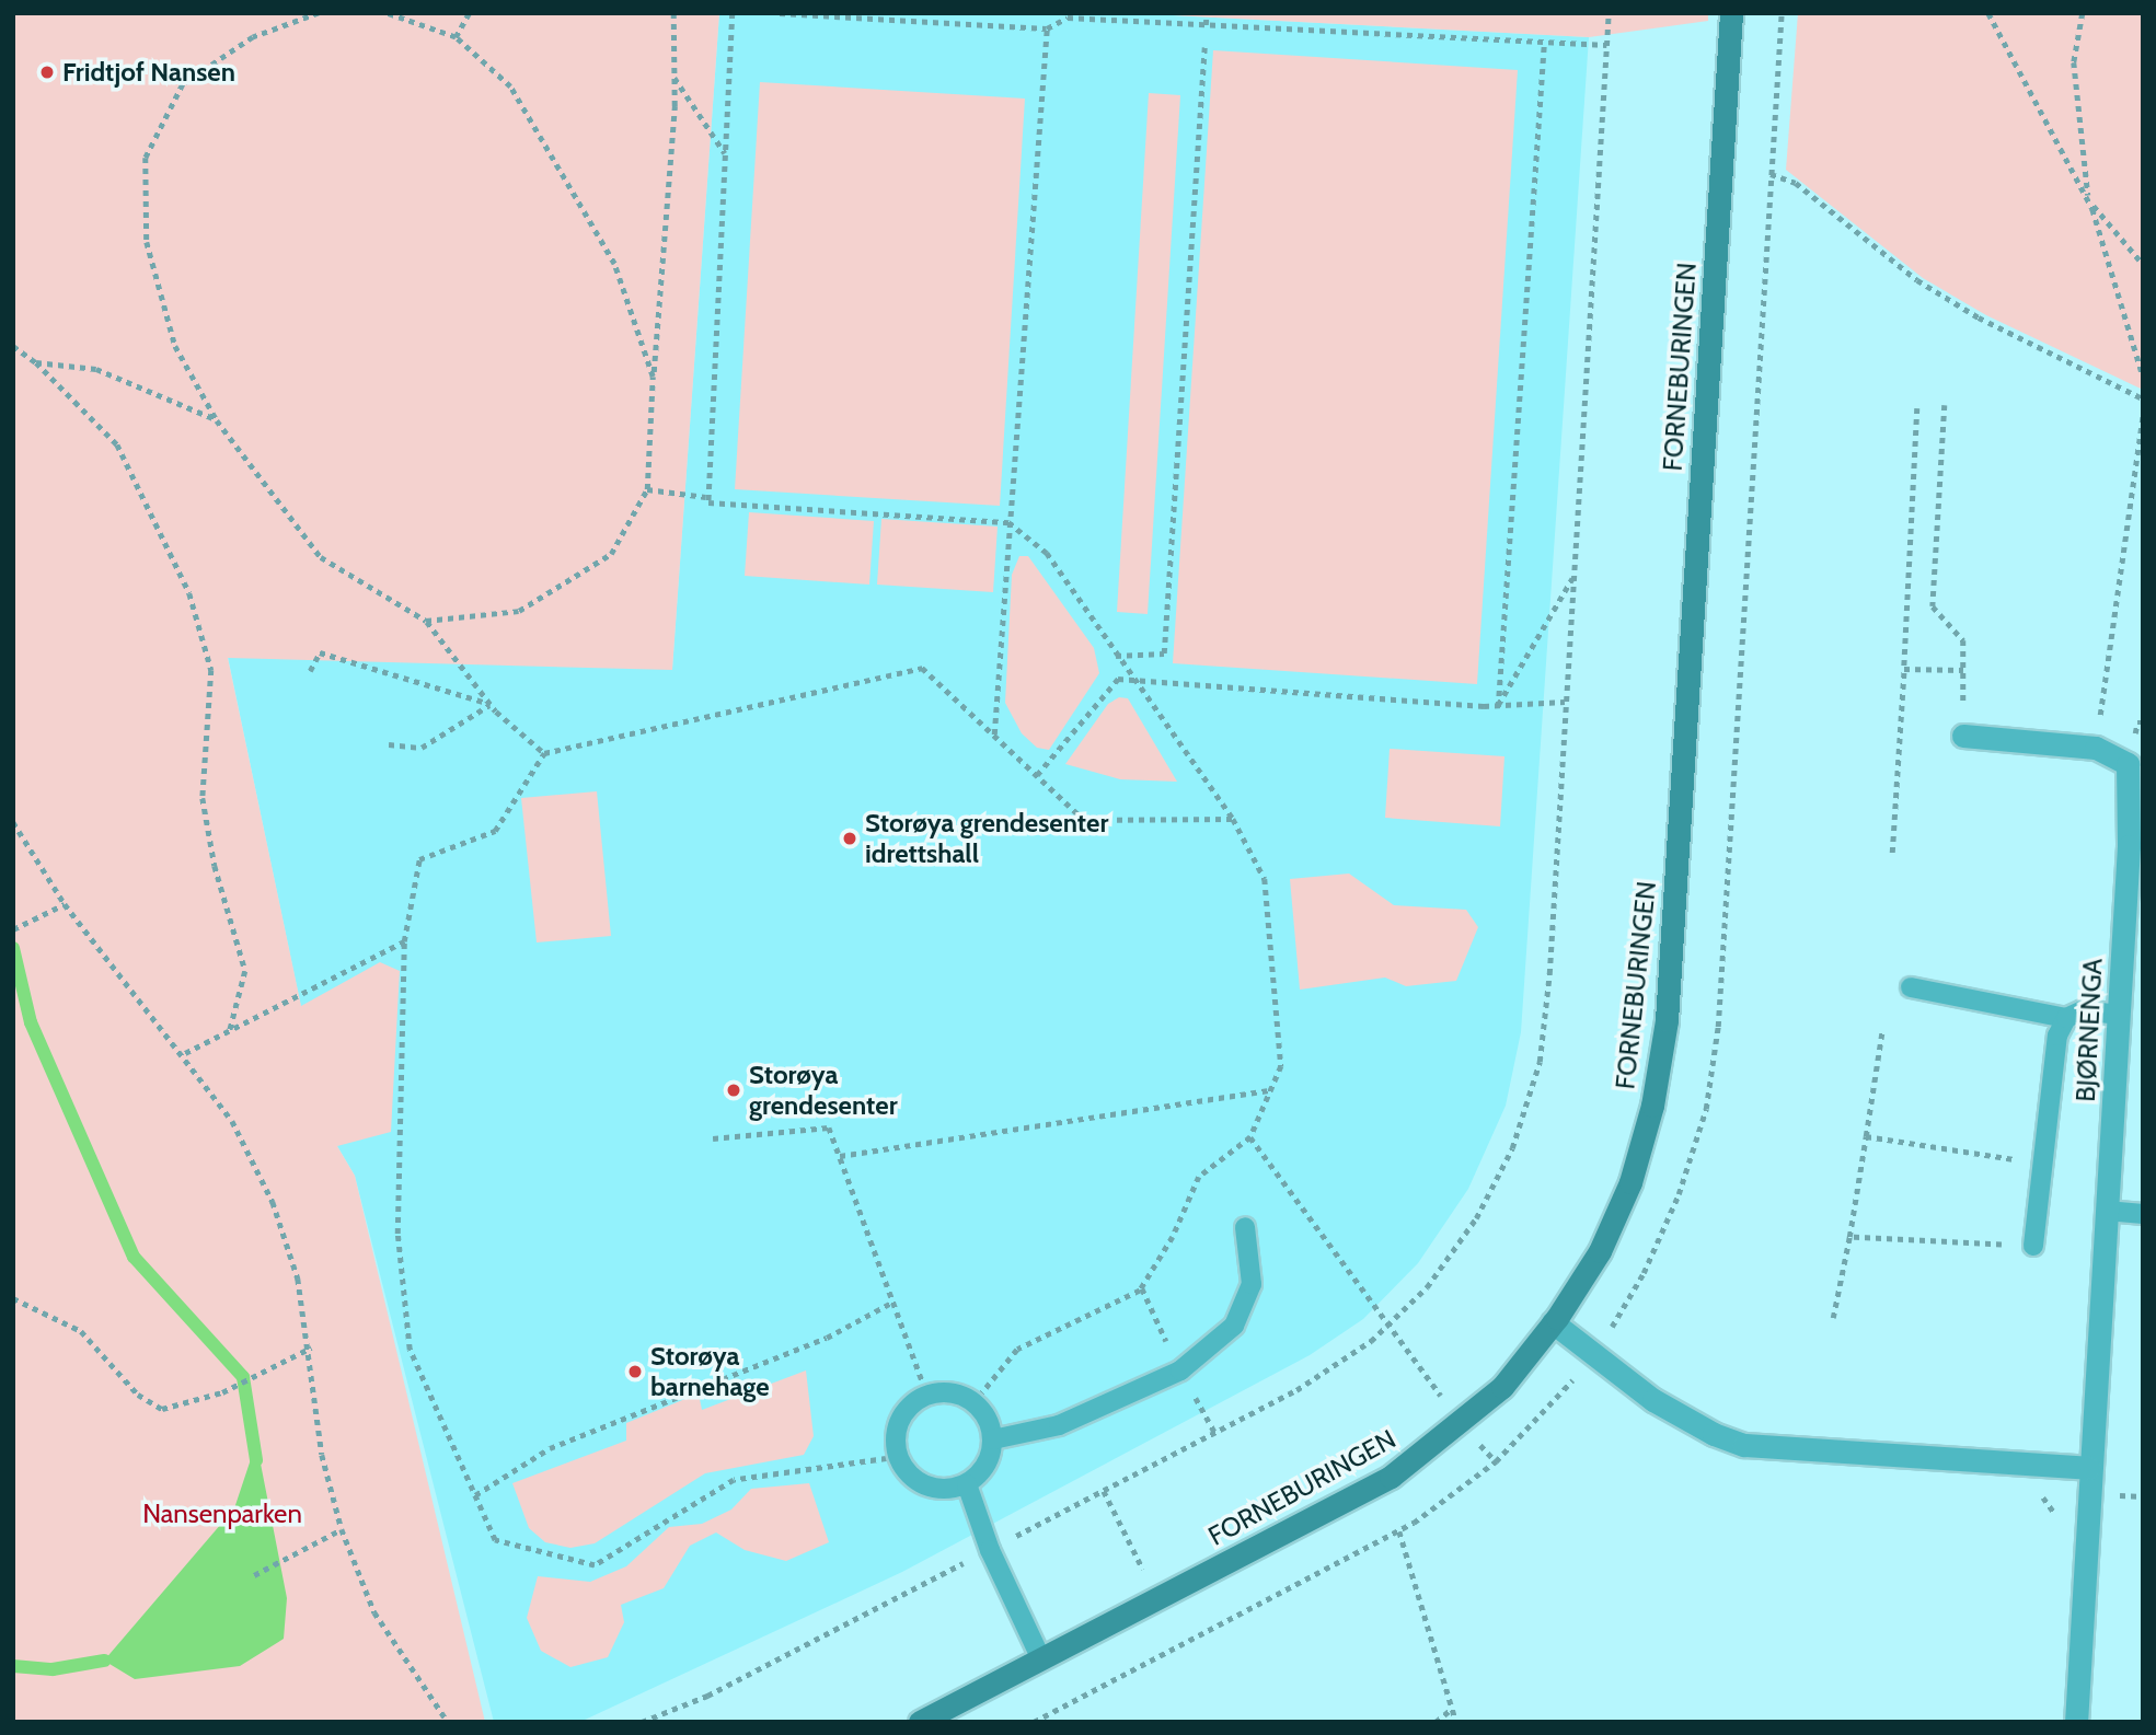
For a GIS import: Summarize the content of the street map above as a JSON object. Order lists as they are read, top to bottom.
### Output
{
  "streets": {
    "street": ["FORNEBURINGEN", "BJØRNENGA"]
  },
  "parks": ["Nansenparken"],
  "places": [
    "Fridtjof Nansen",
    "Storøya grendesenter idrettshall",
    "Storøya grendesenter",
    "Storøya barnehage"
  ]
}
